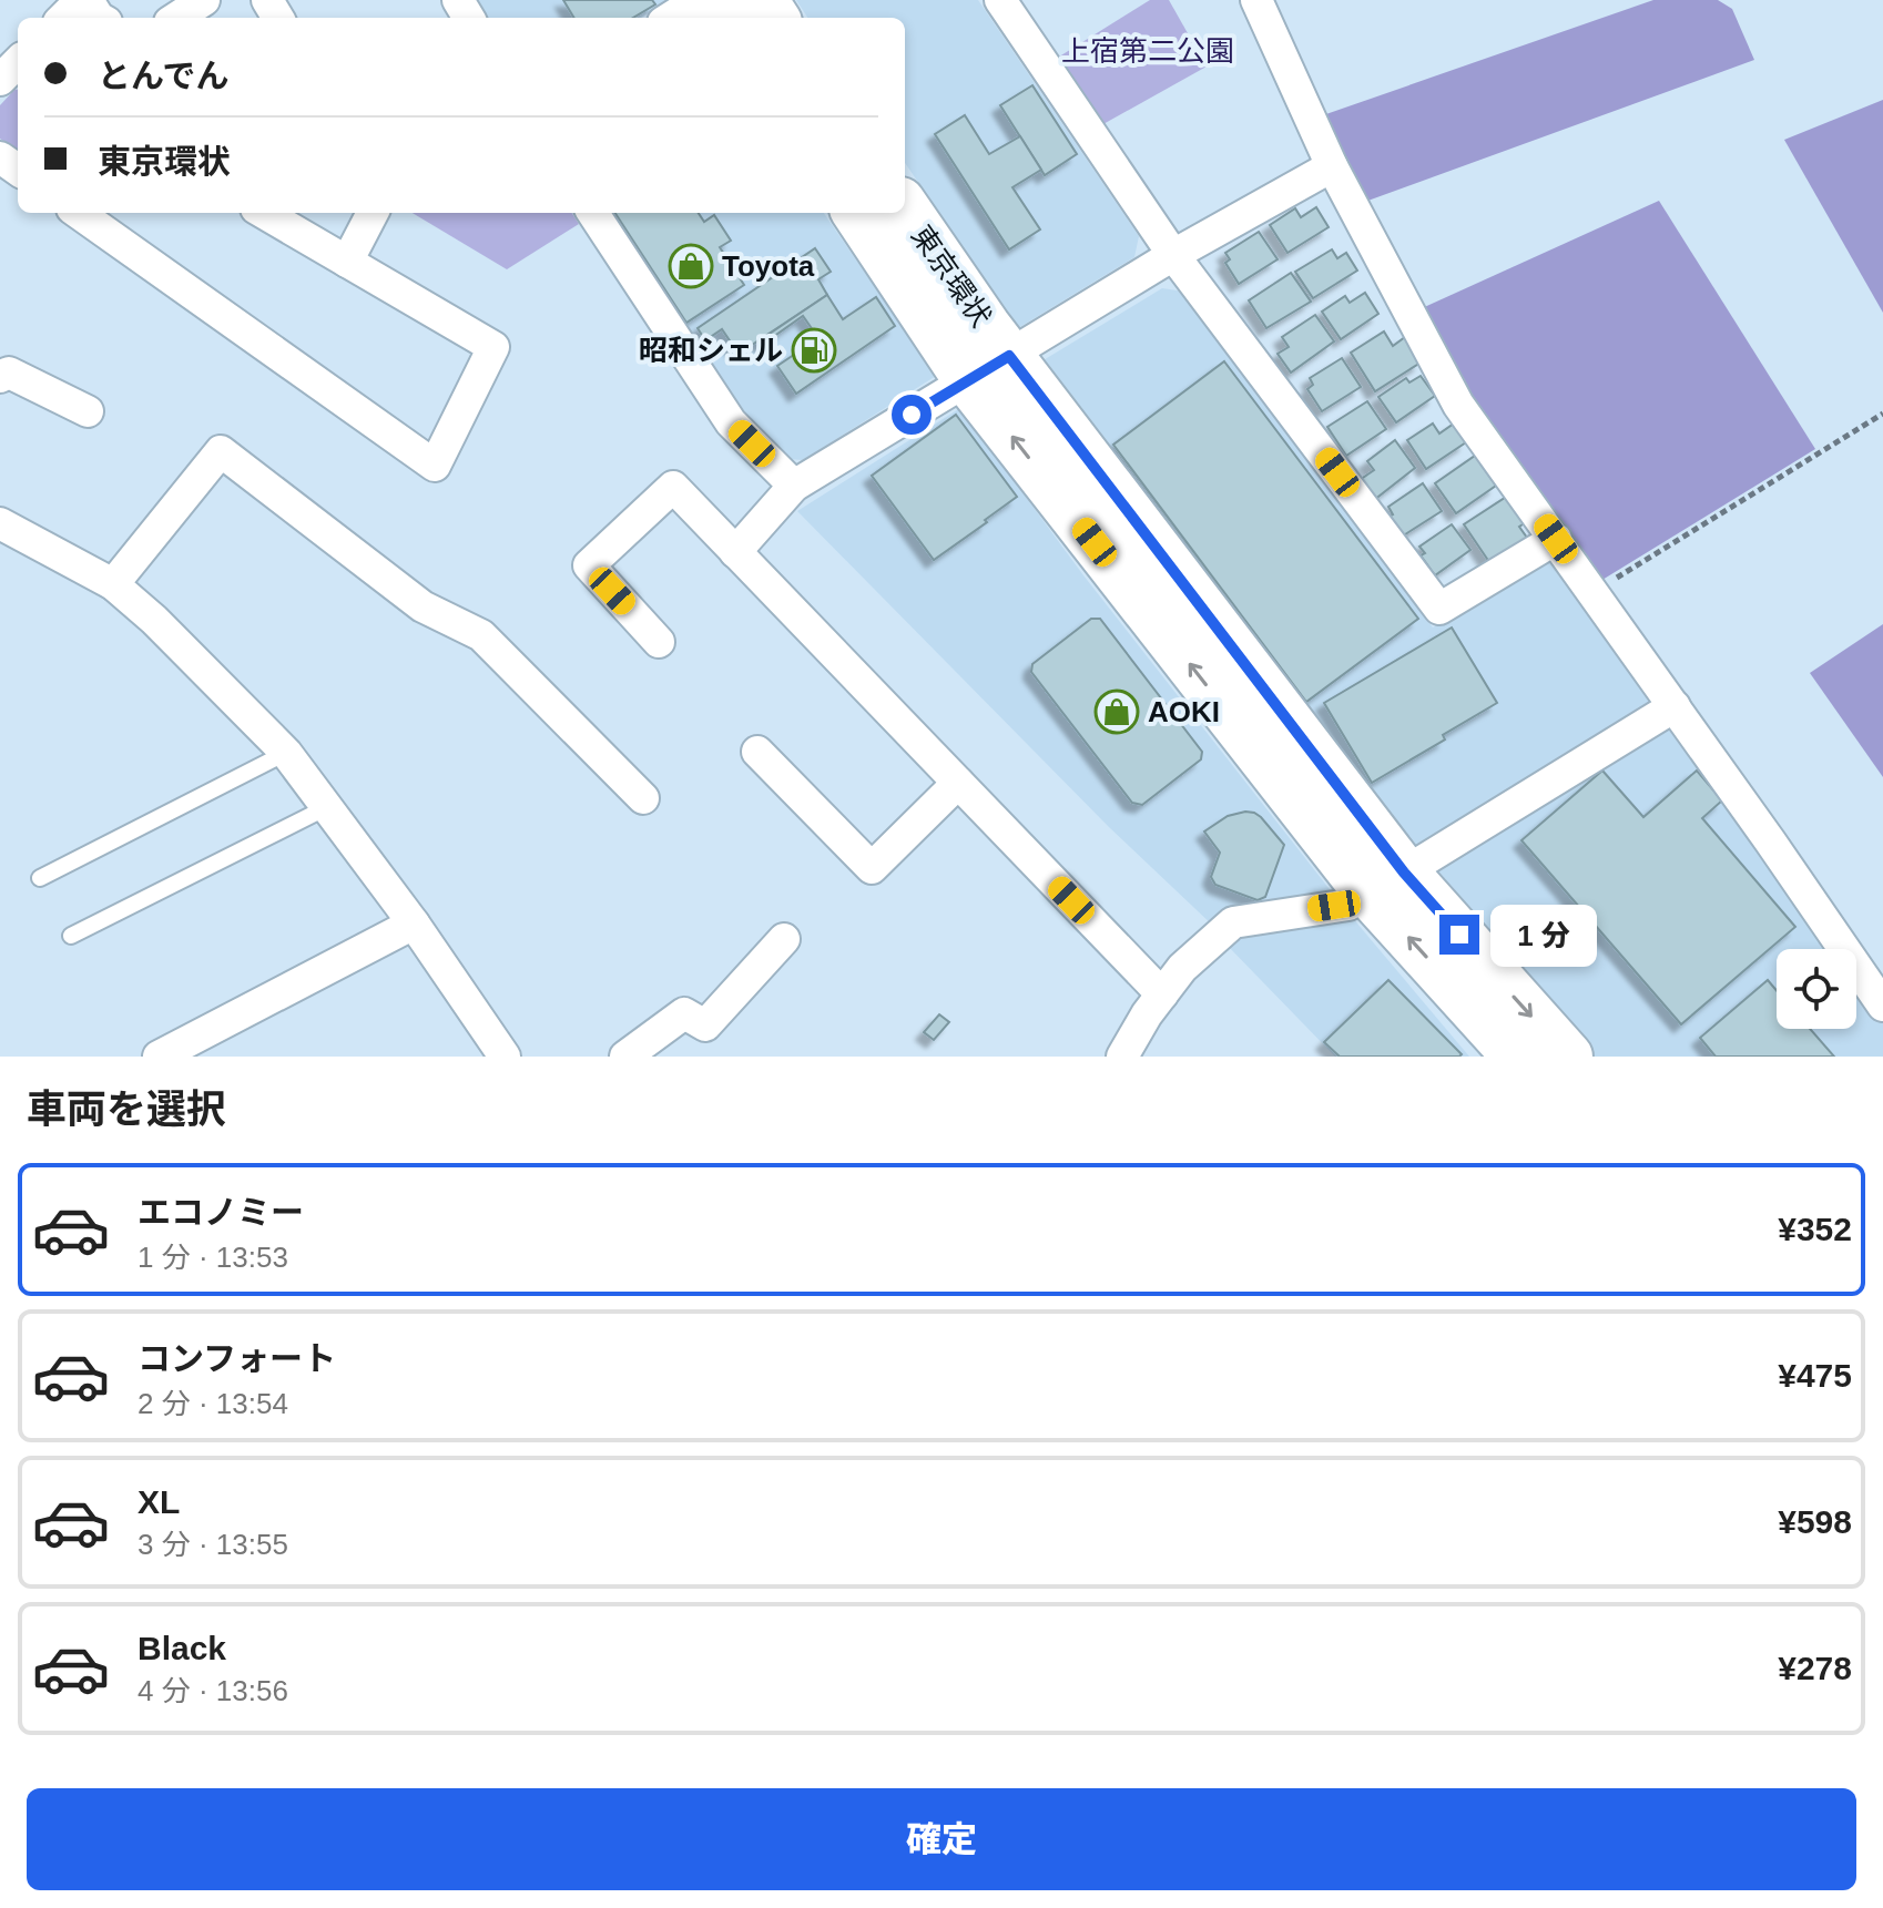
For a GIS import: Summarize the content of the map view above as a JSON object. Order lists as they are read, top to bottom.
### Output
{
  "streets": {
    "highway": ["東京環状"]
  },
  "parks": ["上宿第二公園"],
  "places": {
    "shop": ["Toyota", "AOKI"],
    "fuel station": ["昭和シェル"]
  },
  "page": {
    "banner": ["とんでん", "東京環状"],
    "bubble": "1 分",
    "heading": "車両を選択",
    "list": [
      {
        "name": "エコノミー",
        "note": "1 分 · 13:53",
        "value": "¥352"
      },
      {
        "name": "コンフォート",
        "note": "2 分 · 13:54",
        "value": "¥475"
      },
      {
        "name": "XL",
        "note": "3 分 · 13:55",
        "value": "¥598"
      },
      {
        "name": "Black",
        "note": "4 分 · 13:56",
        "value": "¥278"
      }
    ],
    "buttons": "確定"
  }
}
